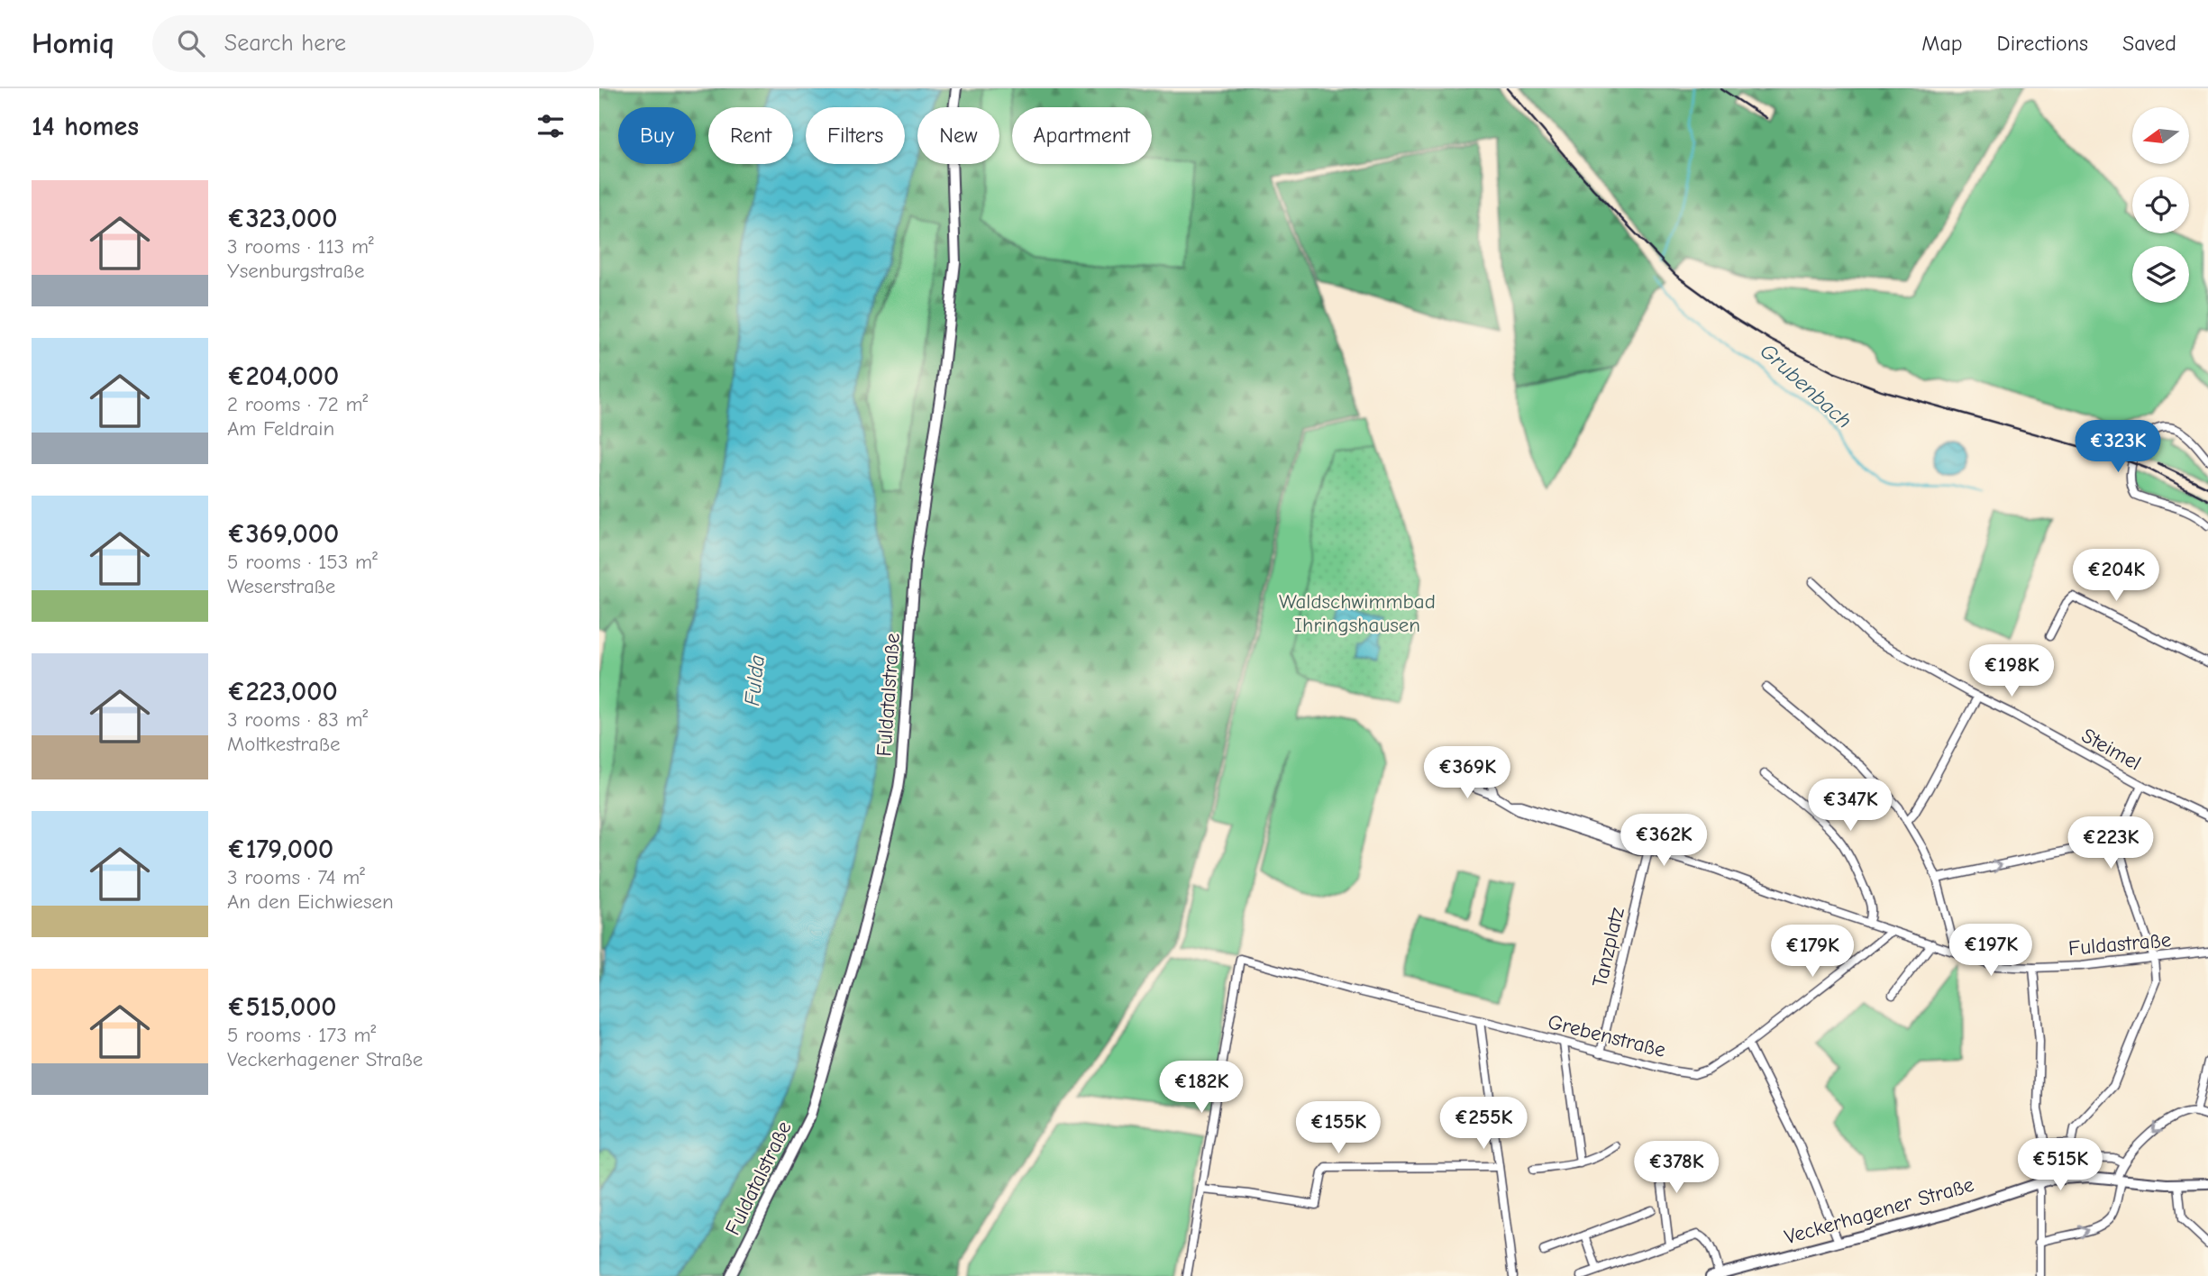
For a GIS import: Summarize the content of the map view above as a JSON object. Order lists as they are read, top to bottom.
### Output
{
  "streets": {
    "main road": ["Fuldatalstraße", "Veckerhagener Straße"],
    "street": [
      "Steimel",
      "Fuldastraße",
      "Tanzplatz",
      "Grebenstraße"
    ]
  },
  "crossings": [
    ["Fuldastraße", "Tanzplatz"],
    ["Fuldastraße", "Grebenstraße"],
    ["Tanzplatz", "Grebenstraße"]
  ],
  "water": ["Grubenbach", "Fulda"],
  "parks": ["Waldschwimmbad Ihringshausen"],
  "north": "left",
  "page": {
    "header": "Homiq",
    "search": "Search here",
    "nav": ["Map", "Directions", "Saved"],
    "heading": "14 homes",
    "chip": [
      "Buy",
      "Rent",
      "Filters",
      "New",
      "Apartment"
    ],
    "list": [
      {
        "name": "€323,000",
        "note": "3 rooms · 113 m² · Ysenburgstraße"
      },
      {
        "name": "€204,000",
        "note": "2 rooms · 72 m² · Am Feldrain"
      },
      {
        "name": "€369,000",
        "note": "5 rooms · 153 m² · Weserstraße"
      },
      {
        "name": "€223,000",
        "note": "3 rooms · 83 m² · Moltkestraße"
      },
      {
        "name": "€179,000",
        "note": "3 rooms · 74 m² · An den Eichwiesen"
      },
      {
        "name": "€515,000",
        "note": "5 rooms · 173 m² · Veckerhagener Straße"
      }
    ],
    "price": [
      "€323K",
      "€204K",
      "€198K",
      "€369K",
      "€347K",
      "€362K",
      "€223K",
      "€197K",
      "€179K",
      "€182K",
      "€255K",
      "€155K",
      "€515K",
      "€378K"
    ]
  }
}
